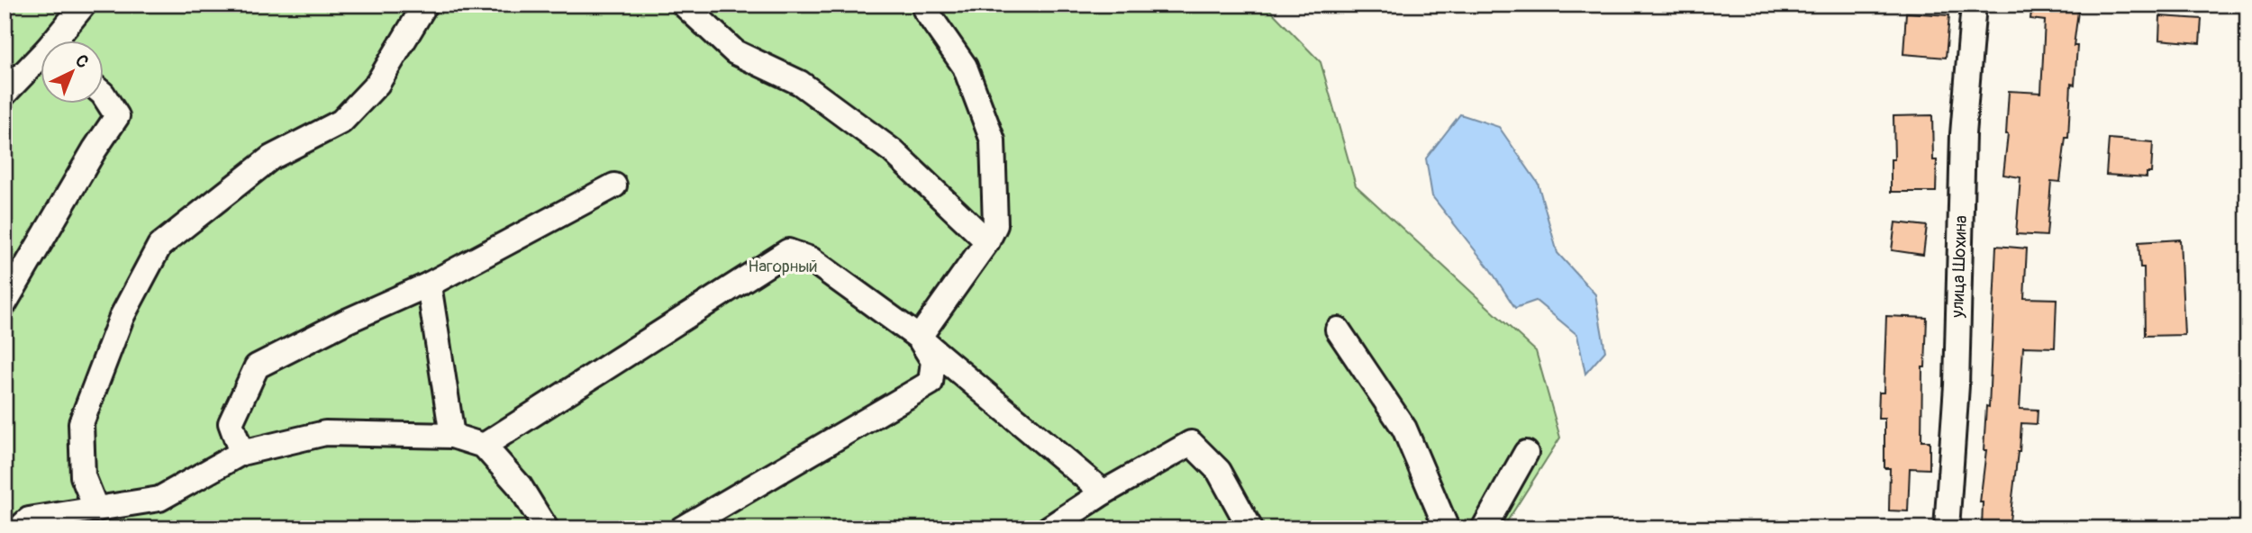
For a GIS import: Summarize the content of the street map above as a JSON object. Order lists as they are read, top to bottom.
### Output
{
  "streets": {
    "street": ["улица Шохина"]
  },
  "parks": ["Нагорный"],
  "north": "top right"
}
